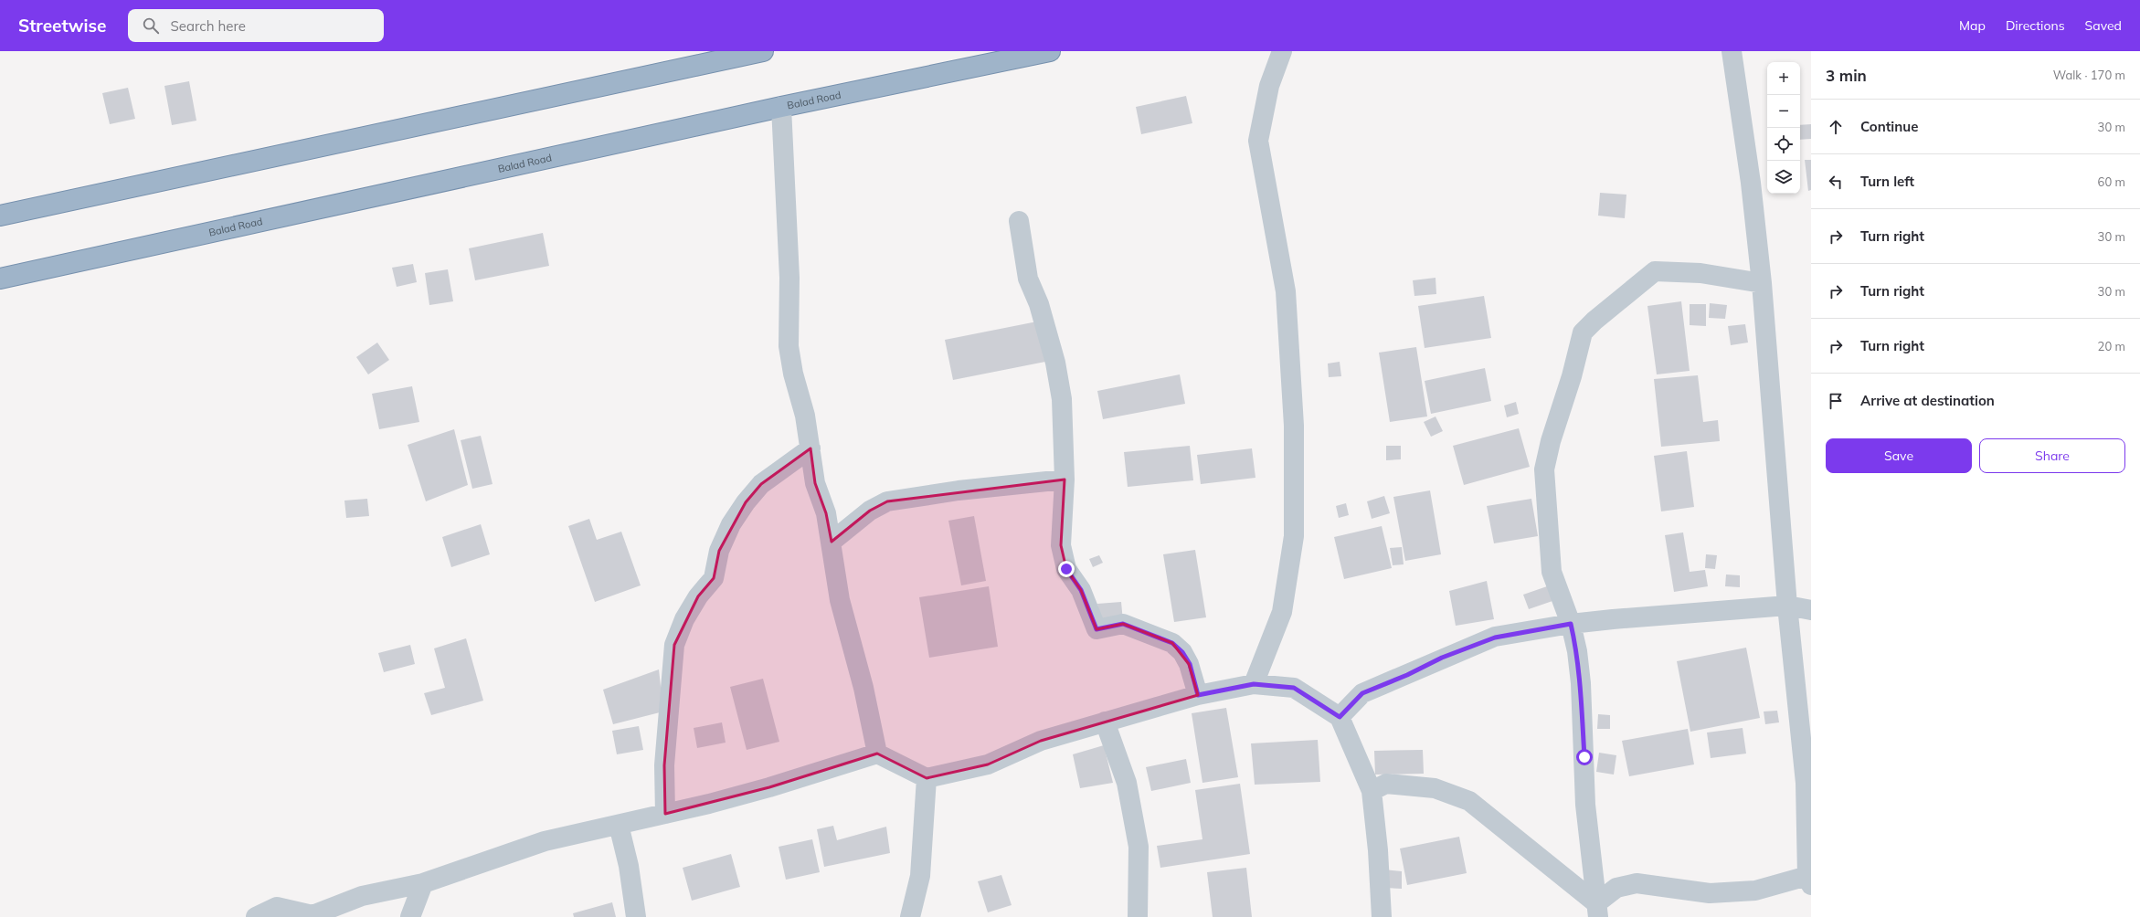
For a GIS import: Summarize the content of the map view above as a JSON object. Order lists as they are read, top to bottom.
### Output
{
  "streets": {
    "highway": ["Balad Road"]
  },
  "page": {
    "header": "Streetwise",
    "search": "Search here",
    "nav": ["Map", "Directions", "Saved"],
    "heading": ["3 min", "Walk · 170 m"],
    "map_buttons": ["+", "−"],
    "list": [
      ["Continue", "30 m"],
      ["Turn left", "60 m"],
      ["Turn right", "30 m"],
      ["Turn right", "30 m"],
      ["Turn right", "20 m"],
      "Arrive at destination"
    ],
    "buttons": ["Save", "Share"]
  }
}
